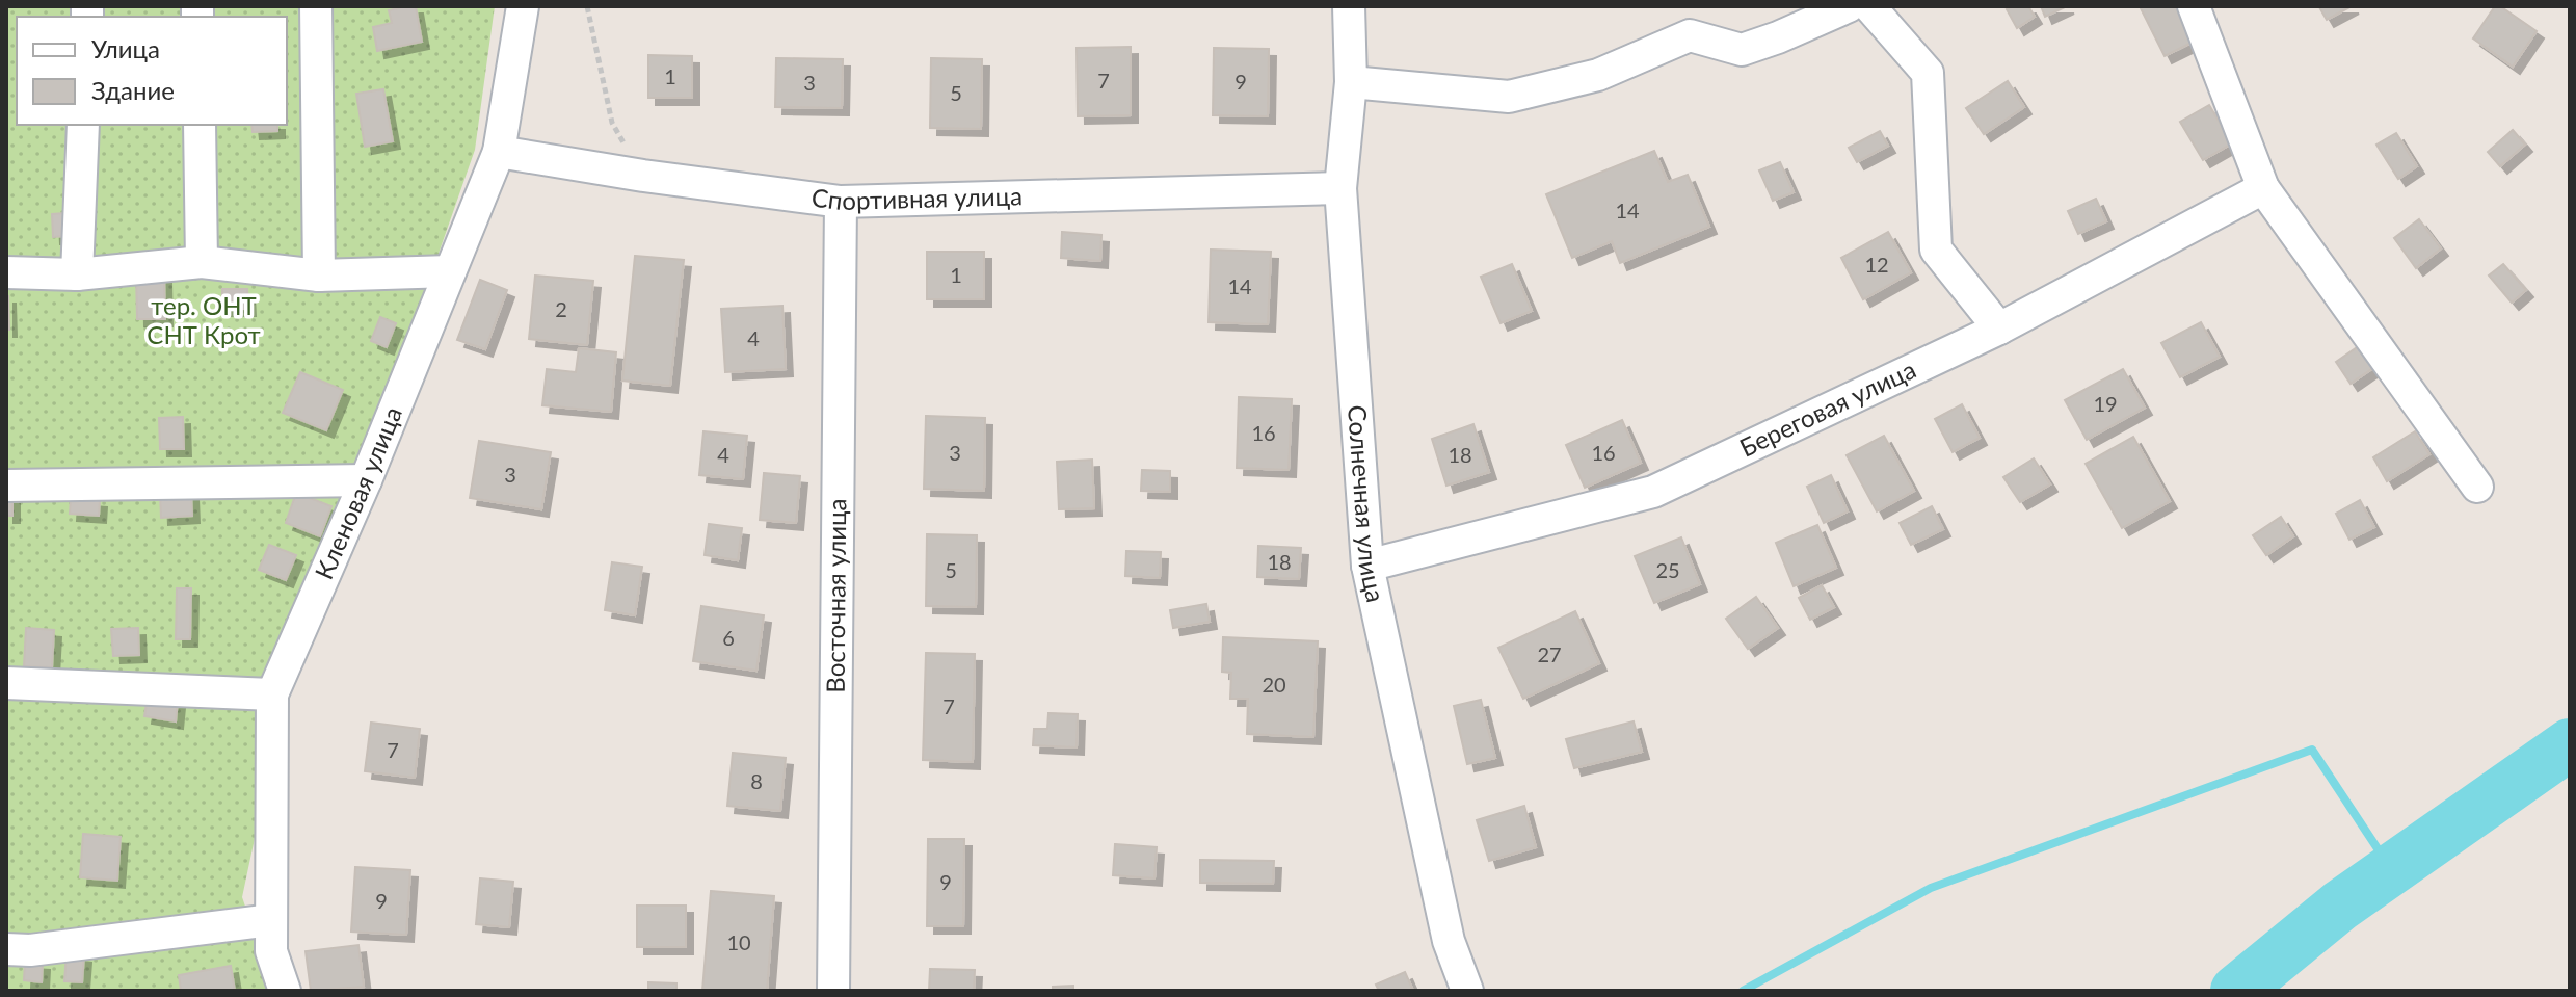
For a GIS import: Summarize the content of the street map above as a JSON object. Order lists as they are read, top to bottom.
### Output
{
  "streets": {
    "street": [
      "Спортивная улица",
      "Береговая улица",
      "Кленовая улица",
      "Солнечная улица",
      "Восточная улица"
    ]
  },
  "crossings": [
    ["Спортивная улица", "Кленовая улица"],
    ["Спортивная улица", "Солнечная улица"],
    ["Спортивная улица", "Восточная улица"],
    ["Береговая улица", "Солнечная улица"]
  ],
  "parks": ["тер. ОНТ СНТ Крот"],
  "house_numbers": [
    "1",
    "7",
    "9",
    "3",
    "5",
    "14",
    "12",
    "1",
    "14",
    "2",
    "4",
    "19",
    "16",
    "3",
    "16",
    "4",
    "18",
    "3",
    "18",
    "5",
    "25",
    "6",
    "27",
    "20",
    "7",
    "7",
    "8",
    "9",
    "9",
    "10"
  ],
  "legend": ["Улица", "Здание"]
}
